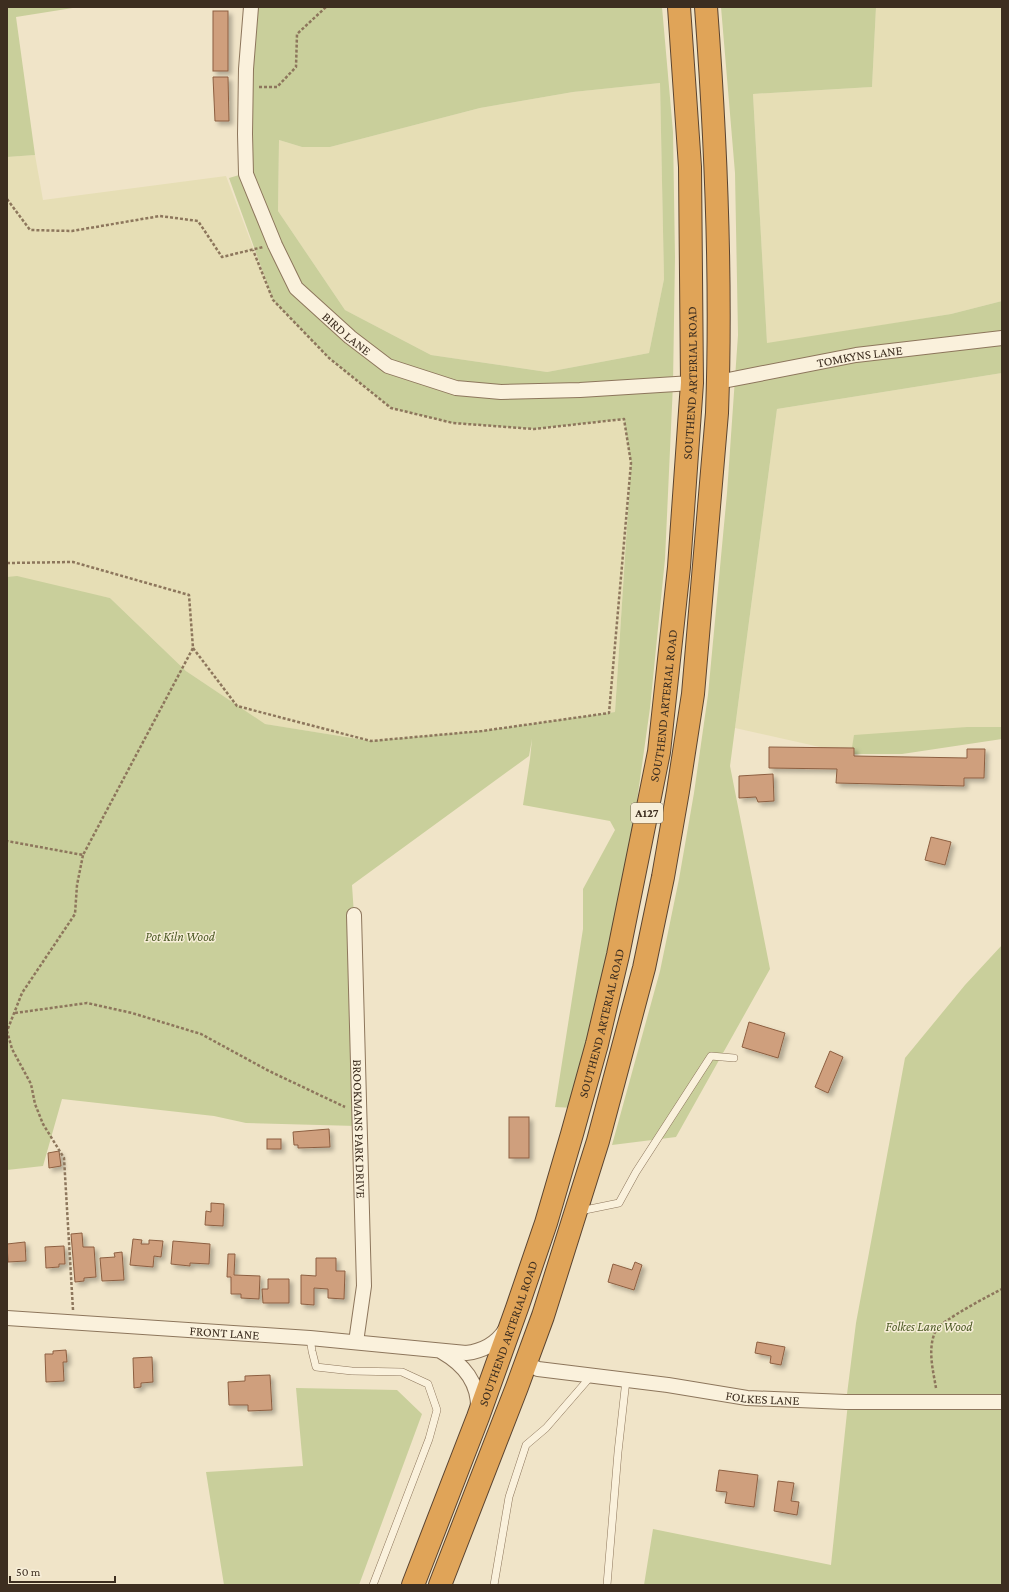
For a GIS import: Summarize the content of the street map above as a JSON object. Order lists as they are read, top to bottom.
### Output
{
  "streets": {
    "highway": ["SOUTHEND ARTERIAL ROAD", "A127"],
    "street": [
      "BIRD LANE",
      "TOMKYNS LANE",
      "BROOKMANS PARK DRIVE",
      "FRONT LANE",
      "FOLKES LANE"
    ]
  },
  "crossings": [
    ["BIRD LANE", "SOUTHEND ARTERIAL ROAD"],
    ["TOMKYNS LANE", "SOUTHEND ARTERIAL ROAD"],
    ["SOUTHEND ARTERIAL ROAD", "FRONT LANE"],
    ["SOUTHEND ARTERIAL ROAD", "FOLKES LANE"],
    ["BROOKMANS PARK DRIVE", "FRONT LANE"]
  ],
  "parks": ["Pot Kiln Wood", "Folkes Lane Wood"],
  "scale_bar": "50 m"
}
